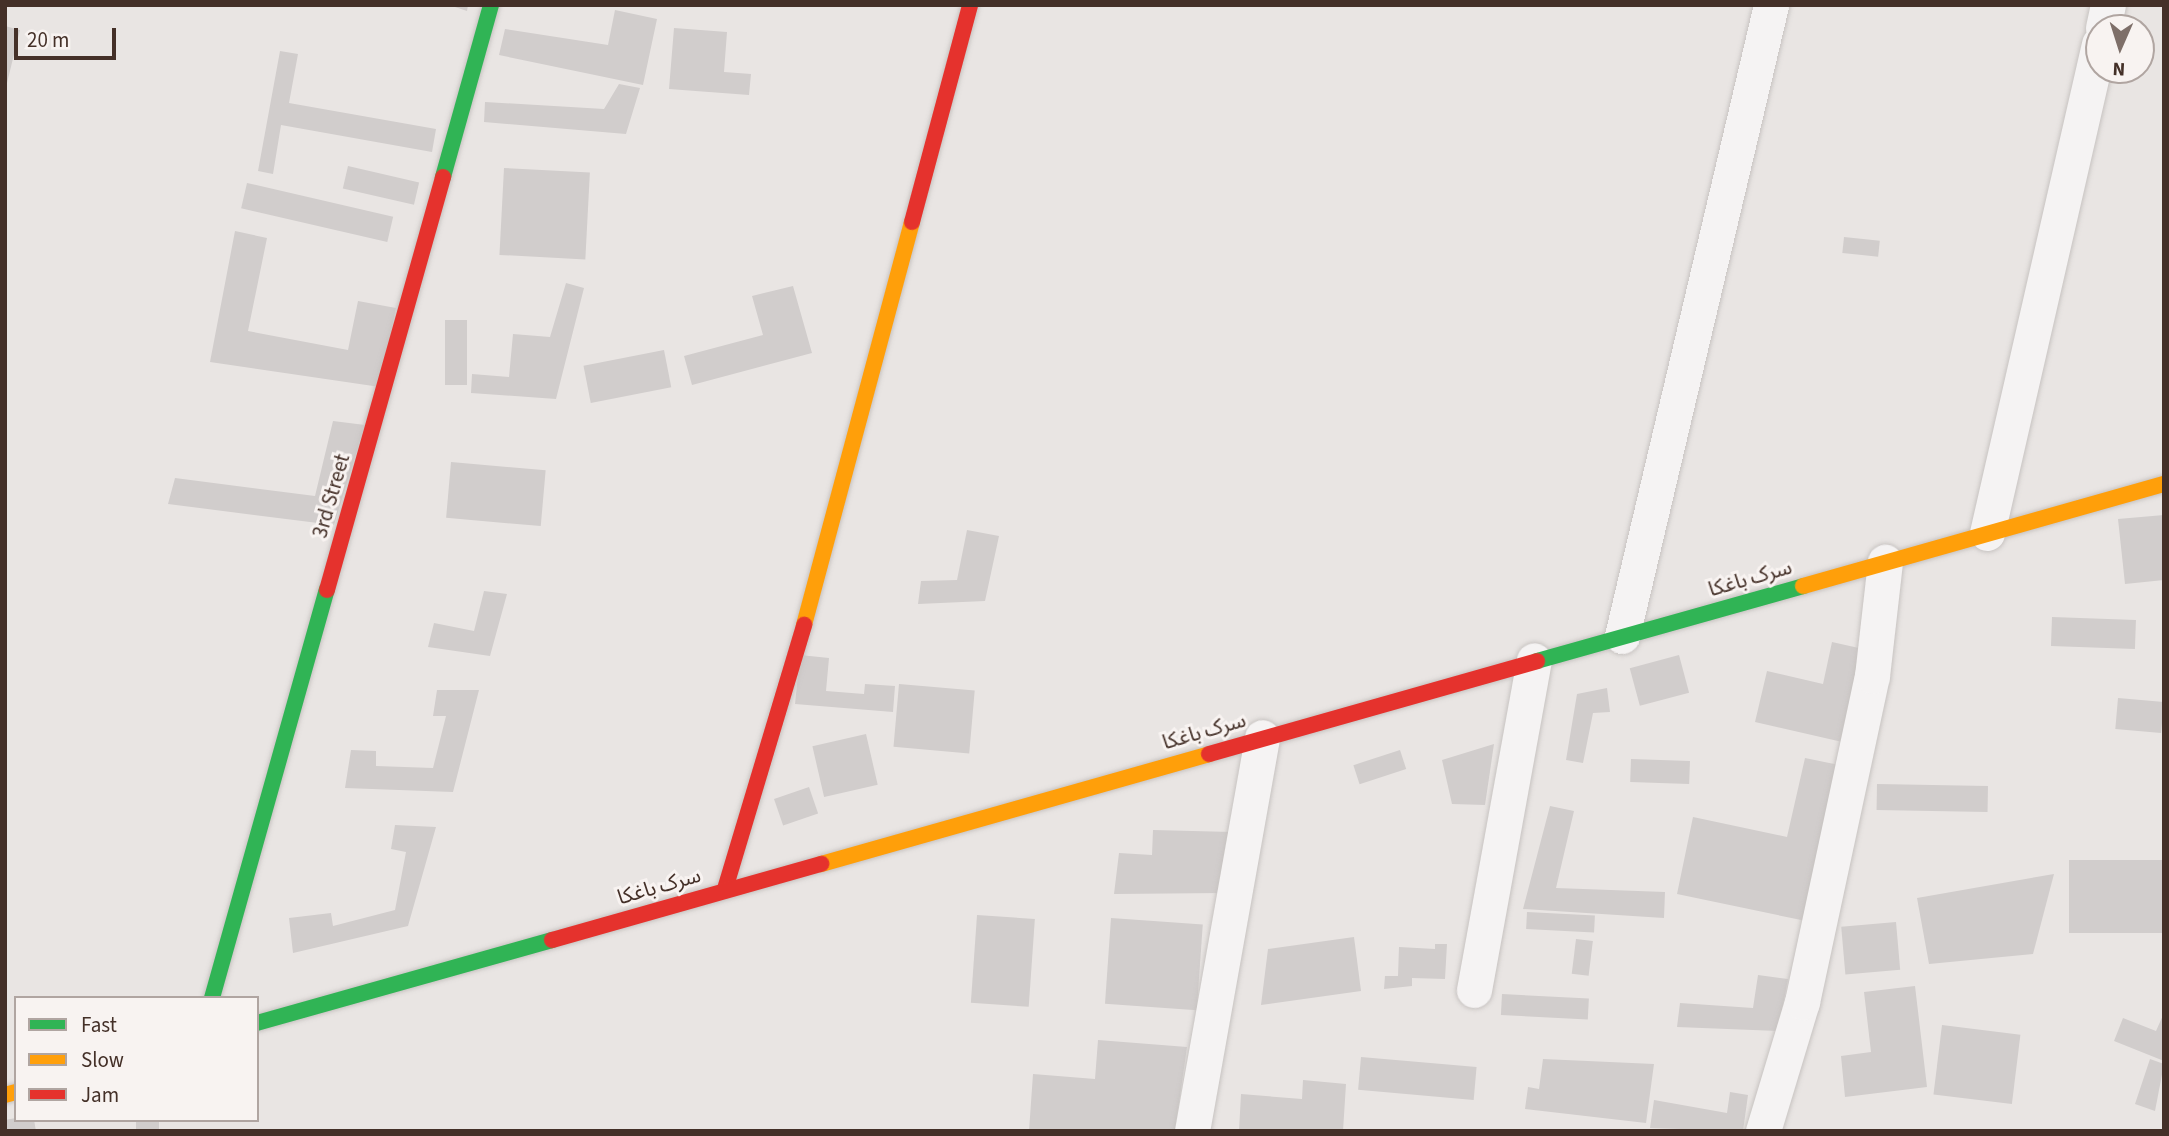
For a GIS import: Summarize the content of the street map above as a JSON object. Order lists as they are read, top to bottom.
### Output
{
  "streets": {
    "street": ["3rd Street", "سرک باغکا"]
  },
  "legend": ["Fast", "Slow", "Jam"],
  "scale_bar": "20 m",
  "north": "bottom"
}
